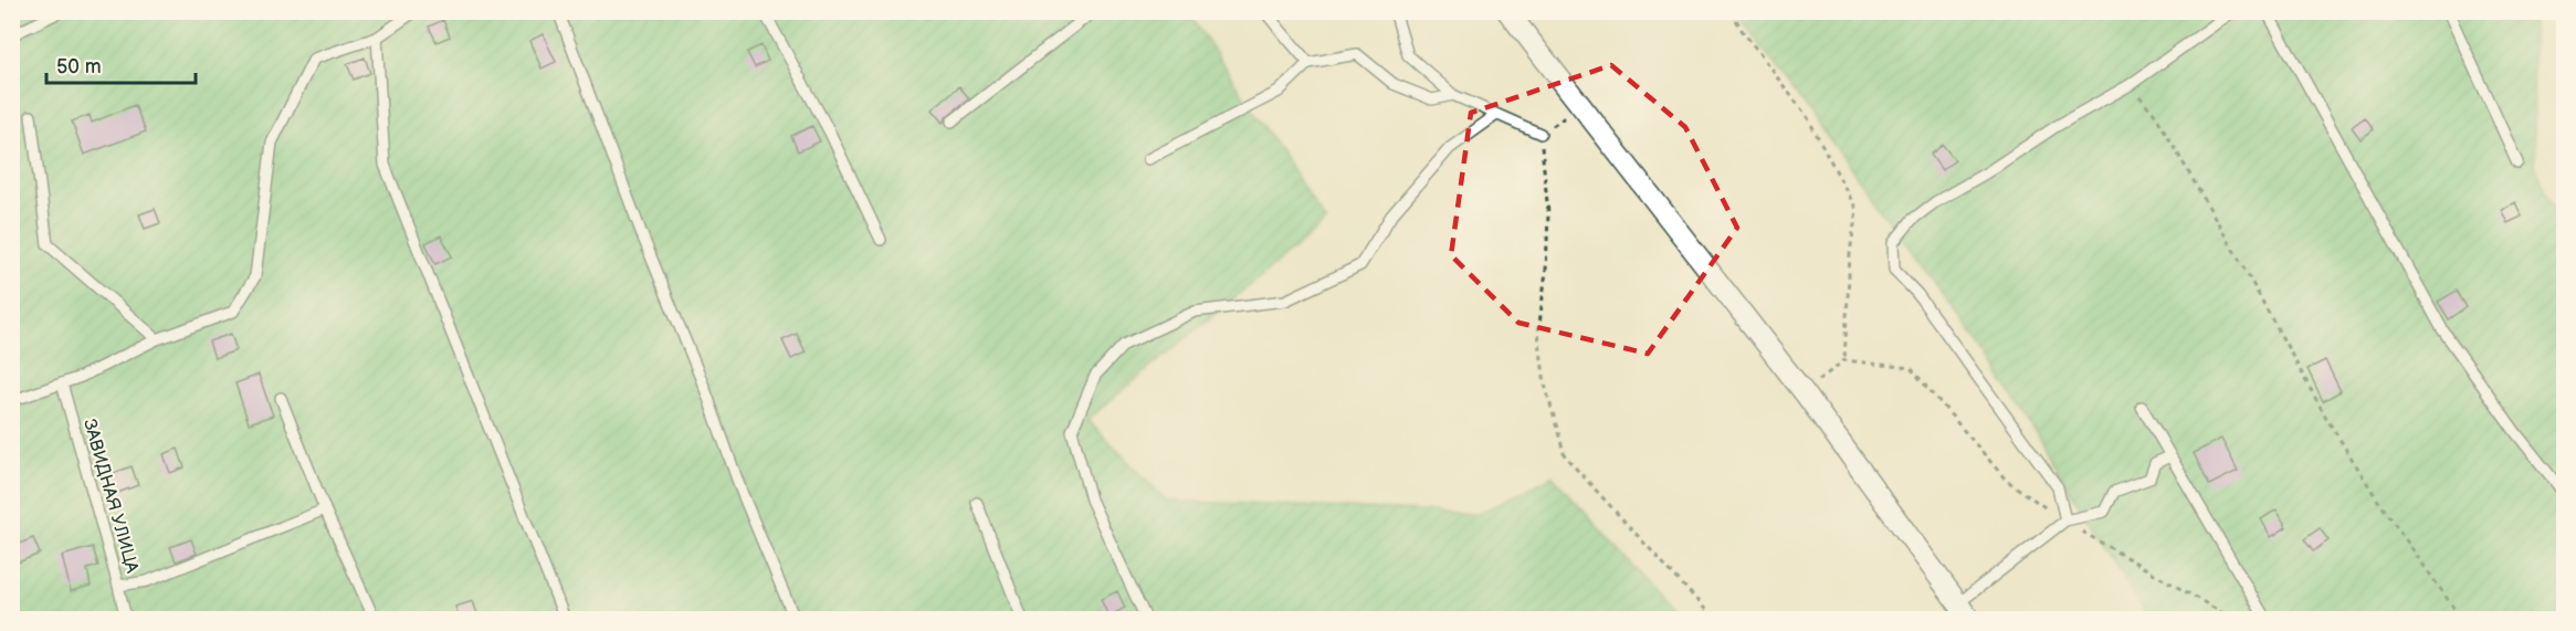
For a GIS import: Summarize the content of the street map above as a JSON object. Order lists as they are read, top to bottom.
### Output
{
  "streets": {
    "lane": ["ЗАВИДНАЯ УЛИЦА"]
  },
  "scale_bar": "50 m"
}
